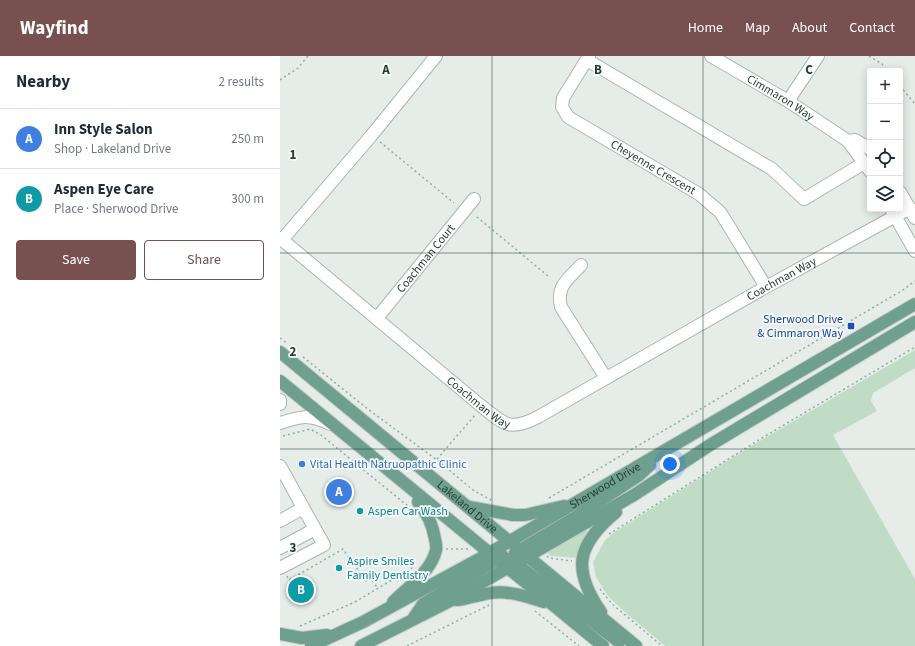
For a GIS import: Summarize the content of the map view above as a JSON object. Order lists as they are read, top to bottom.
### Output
{
  "streets": {
    "main road": ["Sherwood Drive", "Lakeland Drive"],
    "street": [
      "Cimmaron Way",
      "Cheyenne Crescent",
      "Coachman Court",
      "Coachman Way"
    ]
  },
  "crossings": [
    ["Cheyenne Crescent", "Coachman Way"],
    ["Coachman Court", "Coachman Way"],
    ["Sherwood Drive", "Lakeland Drive"]
  ],
  "places": {
    "transit": ["Sherwood Drive & Cimmaron Way"],
    "other": ["Vital Health Natruopathic Clinic", "Aspen Car Wash", "Aspire Smiles Family Dentistry"]
  },
  "page": {
    "header": "Wayfind",
    "nav": [
      "Home",
      "Map",
      "About",
      "Contact"
    ],
    "heading": ["Nearby", "2 results"],
    "map_buttons": ["+", "−"],
    "list": [
      {
        "mark": "A",
        "name": "Inn Style Salon",
        "note": "Shop · Lakeland Drive",
        "value": "250 m"
      },
      {
        "mark": "B",
        "name": "Aspen Eye Care",
        "note": "Place · Sherwood Drive",
        "value": "300 m"
      }
    ],
    "buttons": ["Save", "Share"],
    "pins": ["A", "B"]
  },
  "grid": {
    "columns": ["A", "B", "C"],
    "rows": ["1", "2", "3"]
  }
}
